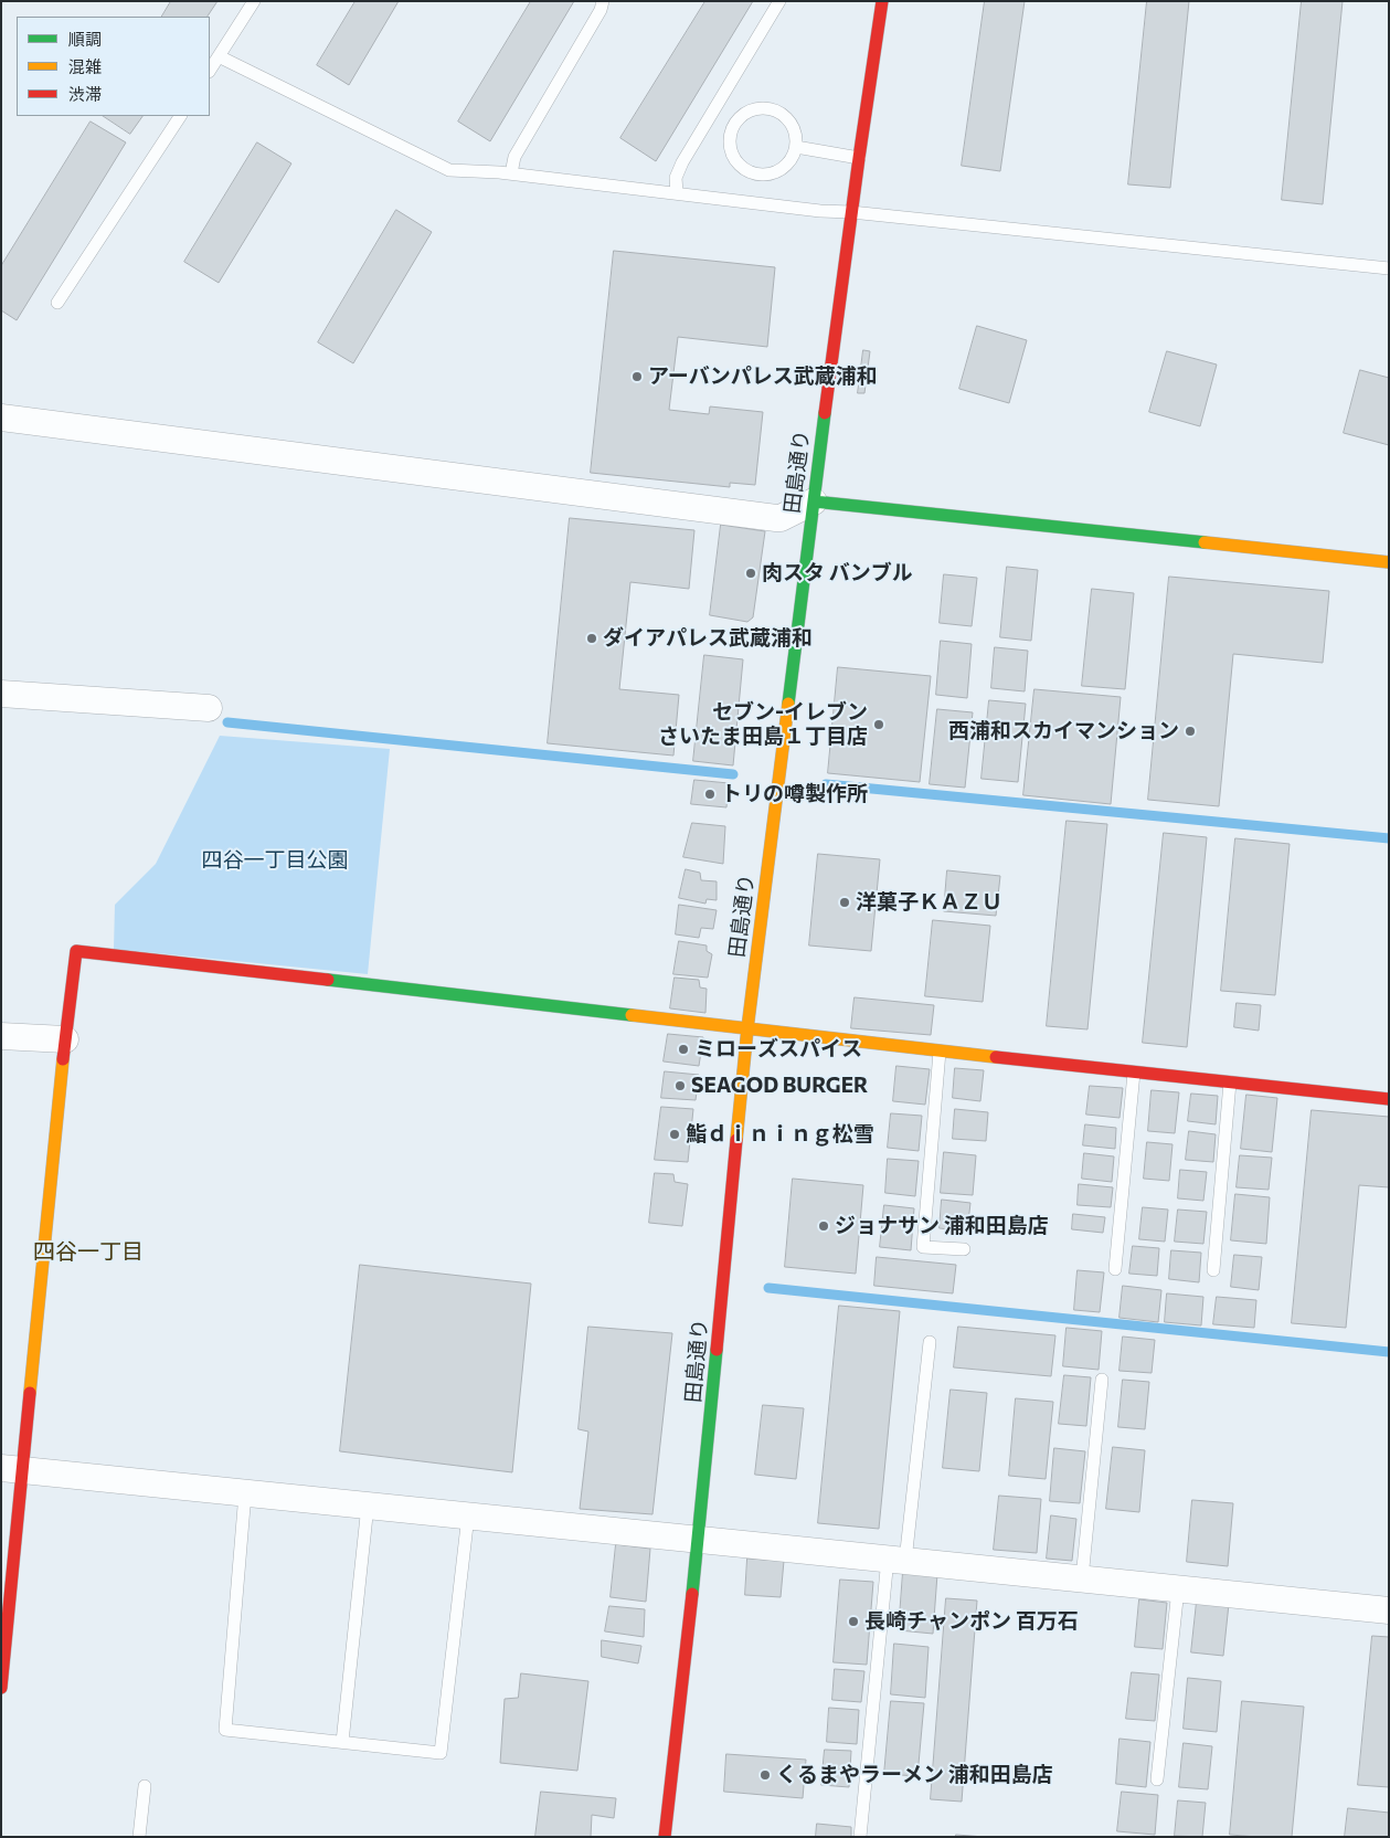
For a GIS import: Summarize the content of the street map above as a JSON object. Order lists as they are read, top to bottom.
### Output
{
  "streets": {
    "street": ["田島通り"]
  },
  "districts": ["四谷一丁目"],
  "parks": ["四谷一丁目公園"],
  "places": [
    "アーバンパレス武蔵浦和",
    "肉スタ バンブル",
    "ダイアパレス武蔵浦和",
    "セブン-イレブン さいたま田島１丁目店",
    "西浦和スカイマンション",
    "トリの噂製作所",
    "洋菓子ＫＡＺＵ",
    "ミローズスパイス",
    "SEAGOD BURGER",
    "鮨ｄｉｎｉｎｇ松雪",
    "ジョナサン 浦和田島店",
    "長崎チャンポン 百万石",
    "くるまやラーメン 浦和田島店"
  ],
  "legend": ["順調", "混雑", "渋滞"]
}
